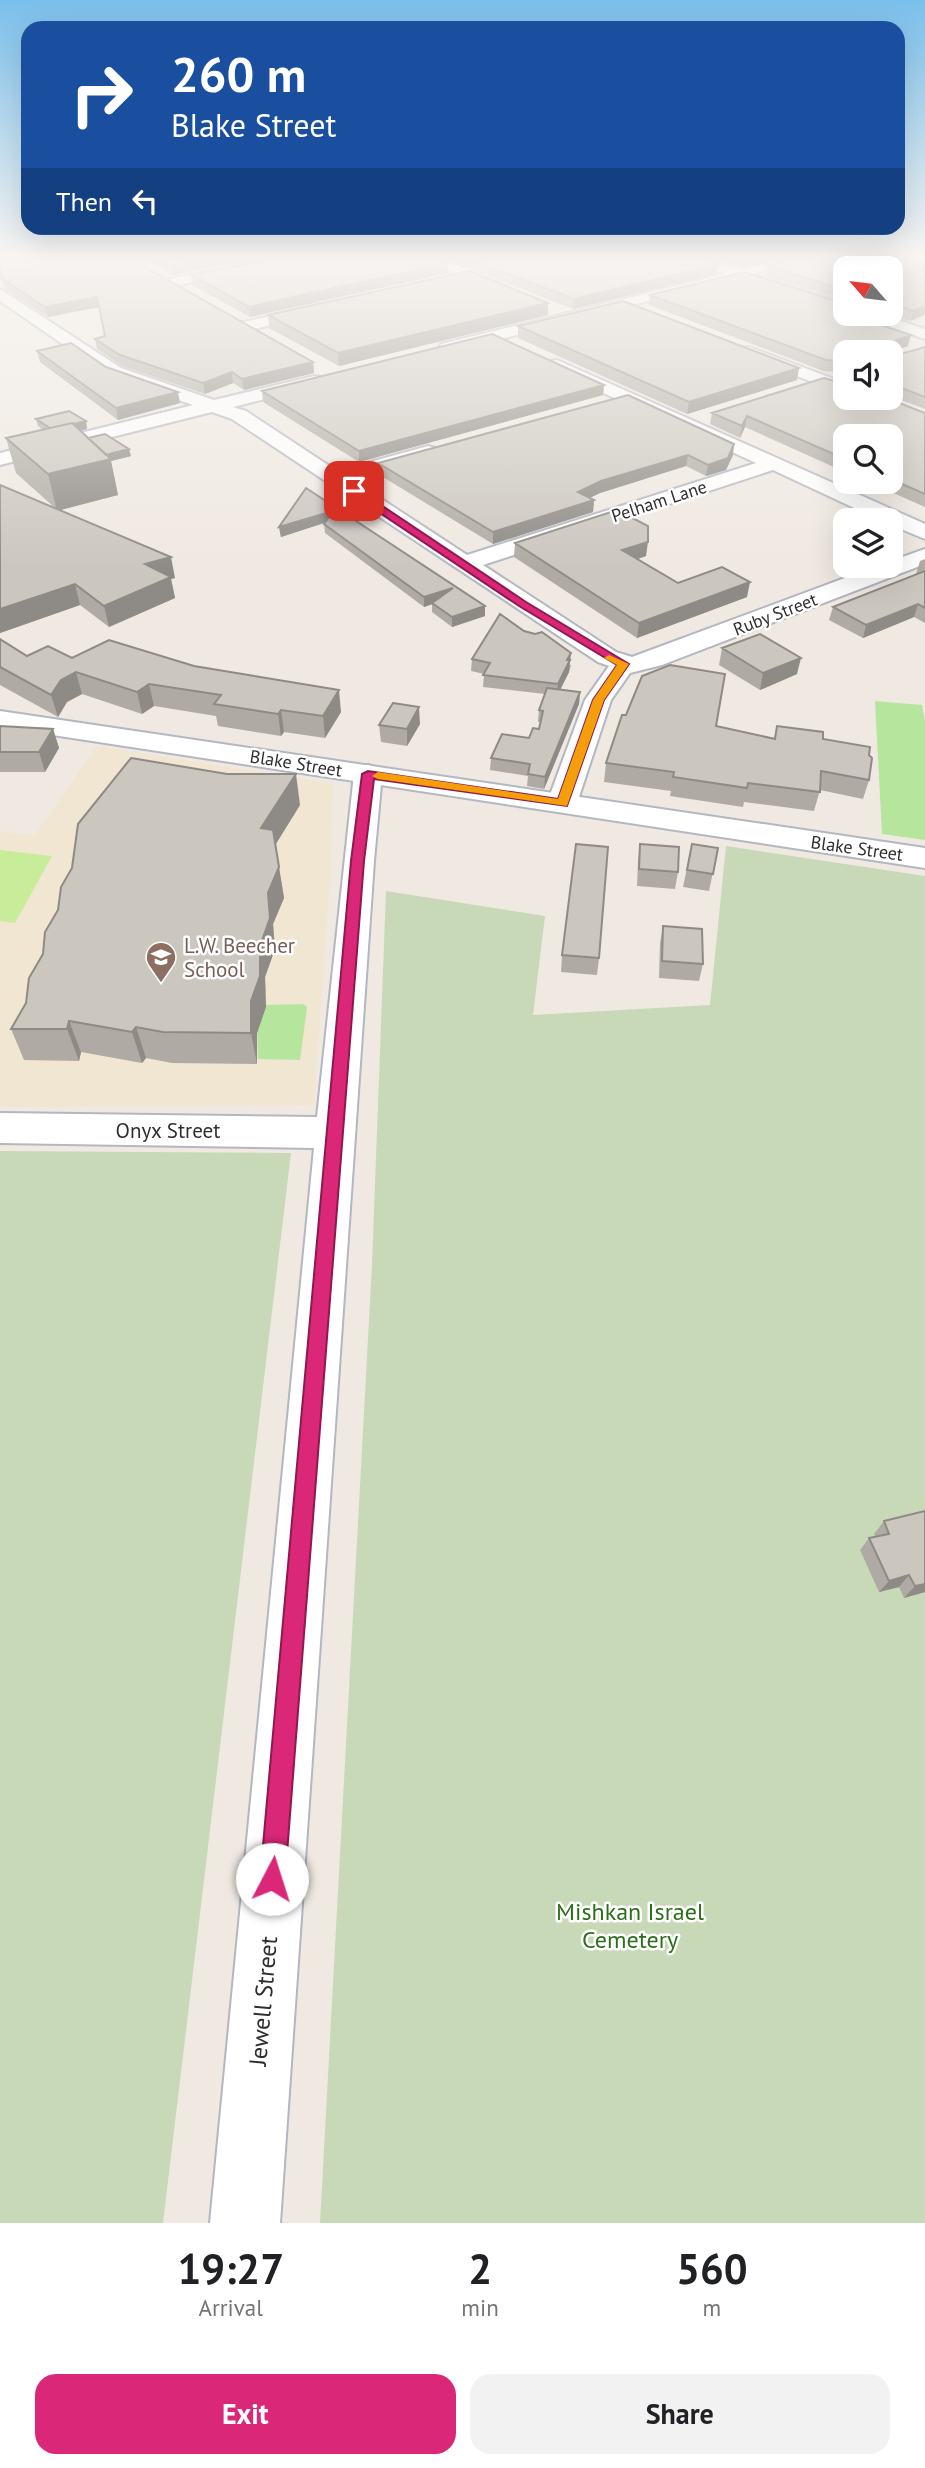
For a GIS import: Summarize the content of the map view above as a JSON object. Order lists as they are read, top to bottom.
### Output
{
  "streets": {
    "street": [
      "Pelham Lane",
      "Ruby Street",
      "Blake Street",
      "Onyx Street",
      "Jewell Street"
    ]
  },
  "crossings": [
    ["Blake Street", "Jewell Street"],
    ["Onyx Street", "Jewell Street"]
  ],
  "parks": ["Mishkan Israel Cemetery"],
  "places": {
    "school or university": ["L.W. Beecher School"]
  },
  "north": "top left",
  "page": {
    "turn": ["260 m", "Blake Street"],
    "then": "Then",
    "eta": [
      "19:27",
      "Arrival",
      "2",
      "min",
      "560",
      "m"
    ],
    "buttons": ["Exit", "Share"]
  }
}
